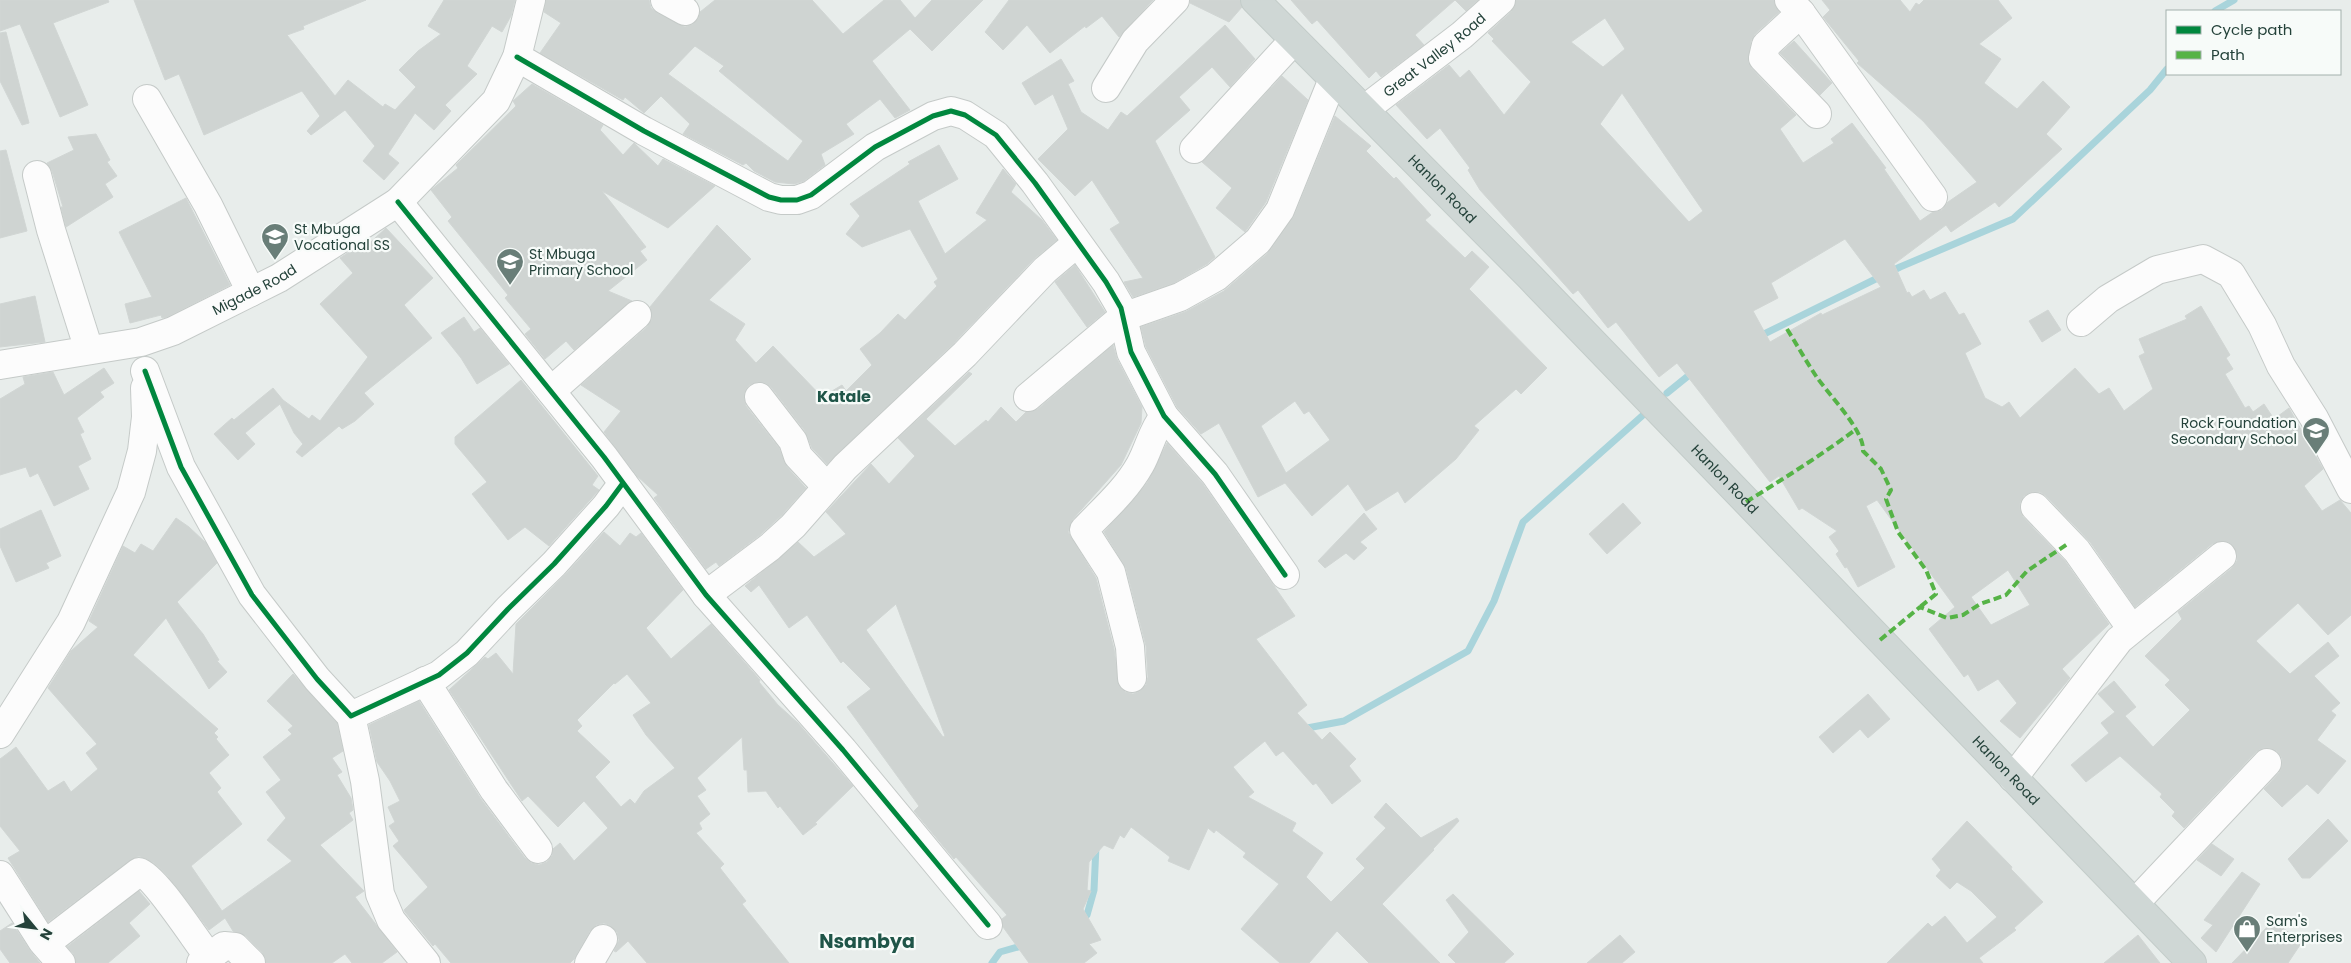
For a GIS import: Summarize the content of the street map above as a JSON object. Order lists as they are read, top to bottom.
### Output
{
  "streets": {
    "main road": ["Hanlon Road"],
    "street": ["Great Valley Road", "Migade Road"]
  },
  "crossings": [
    ["Great Valley Road", "Hanlon Road"]
  ],
  "districts": ["Katale", "Nsambya"],
  "places": {
    "school or university": ["St Mbuga Vocational SS", "St Mbuga Primary School", "Rock Foundation Secondary School"],
    "shop": ["Sam's Enterprises"]
  },
  "legend": ["Cycle path", "Path"],
  "north": "bottom right"
}
